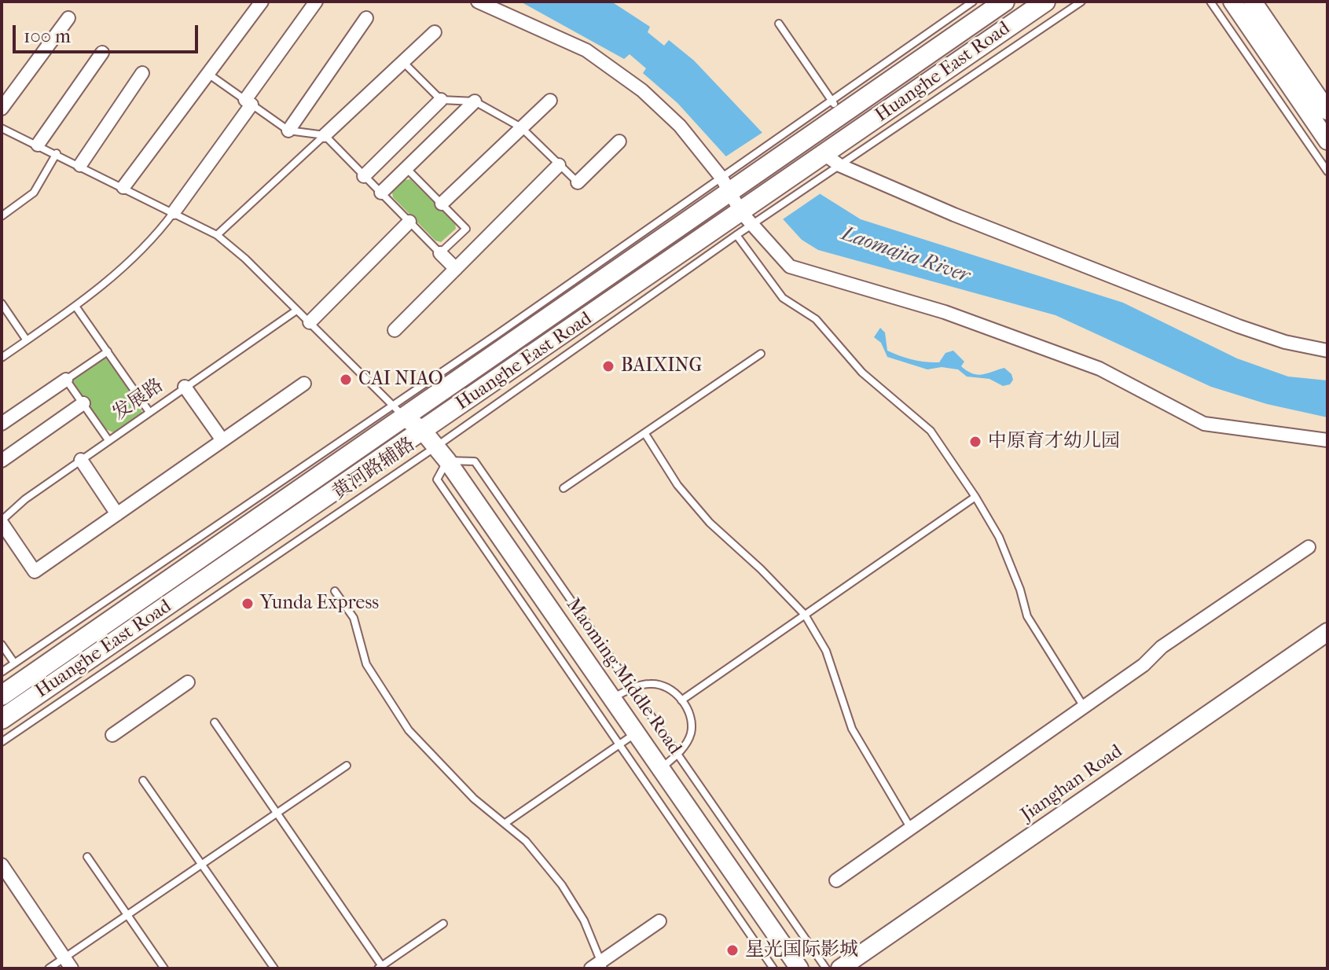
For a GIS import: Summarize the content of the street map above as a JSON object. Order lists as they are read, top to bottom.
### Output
{
  "streets": {
    "main road": ["Huanghe East Road"],
    "street": ["Maoming Middle Road", "Jianghan Road"],
    "lane": ["发展路", "黄河路辅路"]
  },
  "crossings": [
    ["Huanghe East Road", "黄河路辅路"],
    ["Huanghe East Road", "Maoming Middle Road"],
    ["黄河路辅路", "Maoming Middle Road"]
  ],
  "water": ["Laomajia River"],
  "places": [
    "BAIXING",
    "CAI NIAO",
    "中原育才幼儿园",
    "Yunda Express",
    "星光国际影城"
  ],
  "scale_bar": "100 m"
}
